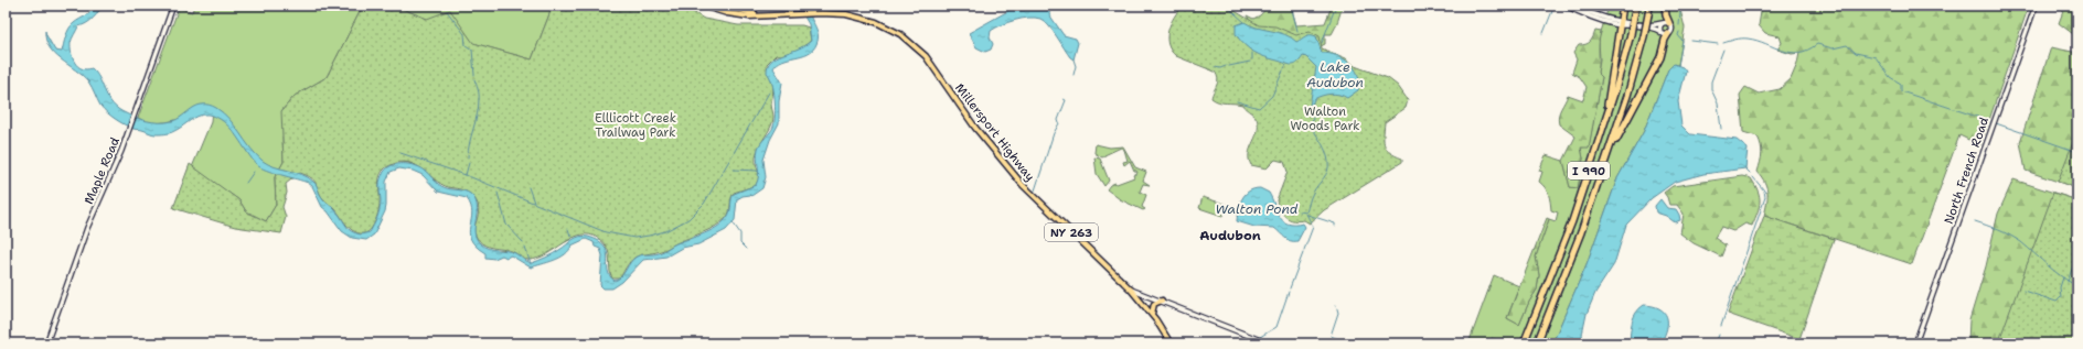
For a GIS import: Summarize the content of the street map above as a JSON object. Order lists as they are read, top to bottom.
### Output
{
  "streets": {
    "highway": ["I 990"],
    "main road": [
      "Millersport Highway",
      "Maple Road",
      "North French Road",
      "NY 263"
    ]
  },
  "districts": ["Audubon"],
  "water": ["Lake Audubon", "Walton Pond"],
  "parks": ["Walton Woods Park", "Elllicott Creek Trailway Park"]
}
